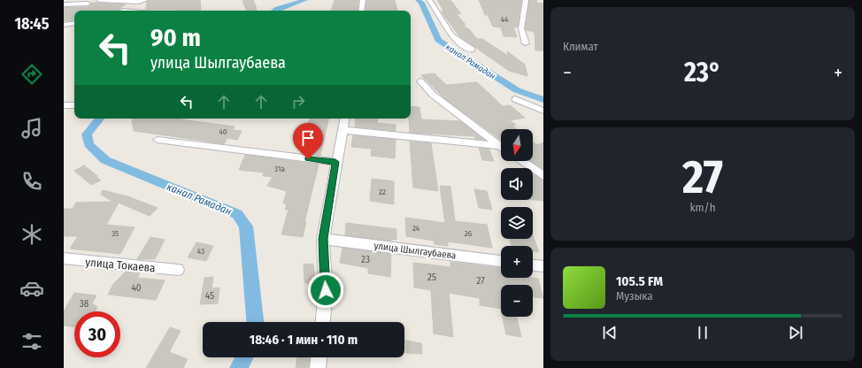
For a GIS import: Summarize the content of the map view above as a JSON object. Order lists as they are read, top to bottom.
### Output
{
  "streets": {
    "street": ["улица Шылгаубаева", "улица Токаева"]
  },
  "water": ["канал Рамадан"],
  "house_numbers": [
    "44",
    "40",
    "31а",
    "22",
    "24",
    "35",
    "26",
    "43",
    "23",
    "25",
    "27",
    "40",
    "45",
    "38"
  ],
  "north": "bottom",
  "page": {
    "tabs": "18:45",
    "tile": [
      "Климат",
      ["27", "km/h"]
    ],
    "turn": ["90 m", "улица Шылгаубаева"],
    "heat": ["−", "23°", "+"],
    "map_buttons": ["+", "−"],
    "song": ["105.5 FM", "Музыка"],
    "limit": "30",
    "trip": "18:46 · 1 мин · 110 m"
  }
}
